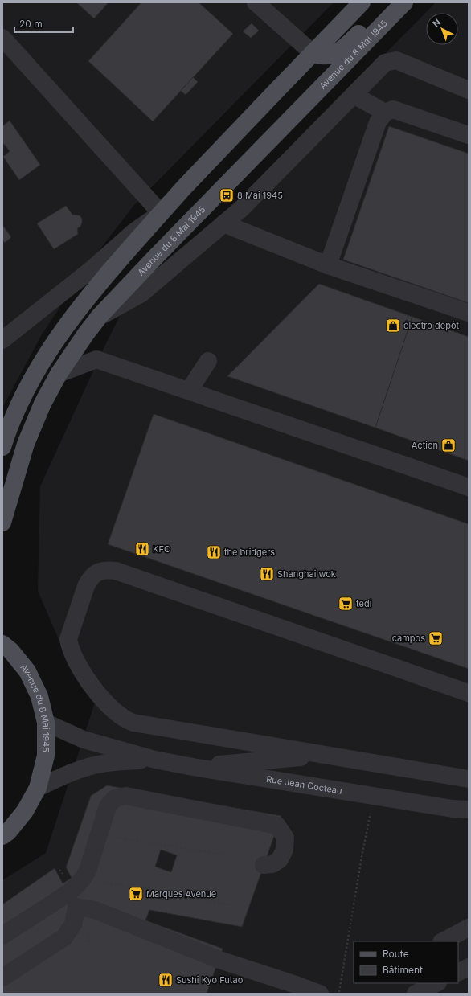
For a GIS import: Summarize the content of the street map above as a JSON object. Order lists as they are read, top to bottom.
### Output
{
  "streets": {
    "main road": ["Avenue du 8 Mai 1945"],
    "street": ["Rue Jean Cocteau"]
  },
  "crossings": [
    ["Avenue du 8 Mai 1945", "Rue Jean Cocteau"]
  ],
  "places": {
    "bus stop": ["8 Mai 1945"],
    "shop": ["électro dépôt", "Action"],
    "restaurant": [
      "KFC",
      "the bridgers",
      "Shanghai wok",
      "Sushi Kyo Futao"
    ],
    "supermarket": ["tedi", "campos", "Marques Avenue"]
  },
  "legend": ["Route", "Bâtiment"],
  "scale_bar": "20 m",
  "north": "top left"
}
